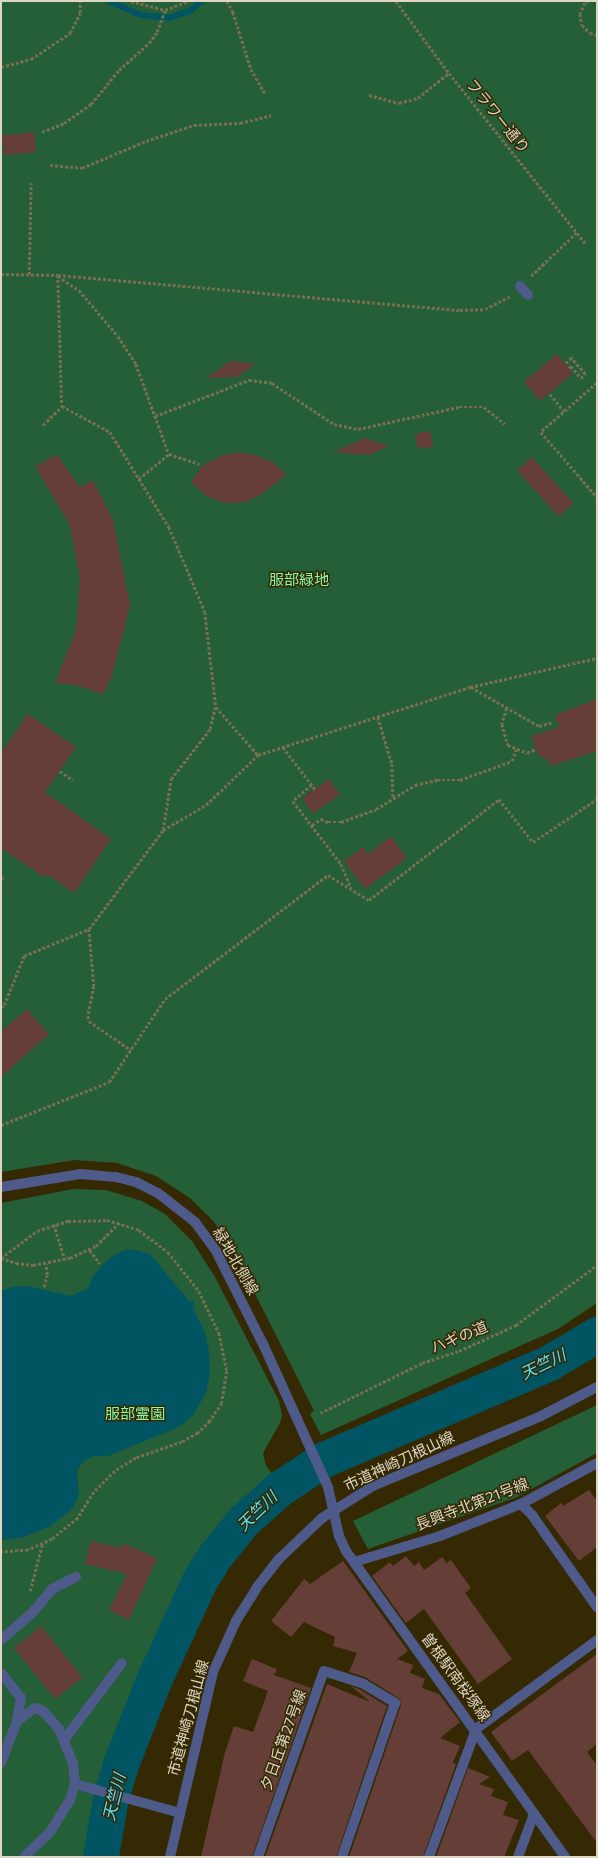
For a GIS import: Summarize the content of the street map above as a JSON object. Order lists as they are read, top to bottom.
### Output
{
  "streets": {
    "street": [
      "緑地北側線",
      "市道神崎刀根山線",
      "長興寺北第21号線",
      "曽根駅南桜塚線",
      "夕日丘第27号線"
    ],
    "path": ["フラワー通り", "ハギの道"]
  },
  "crossings": [
    ["緑地北側線", "市道神崎刀根山線"],
    ["緑地北側線", "曽根駅南桜塚線"],
    ["市道神崎刀根山線", "曽根駅南桜塚線"],
    ["長興寺北第21号線", "曽根駅南桜塚線"]
  ],
  "water": ["天竺川"],
  "parks": ["服部緑地", "服部霊園"]
}
